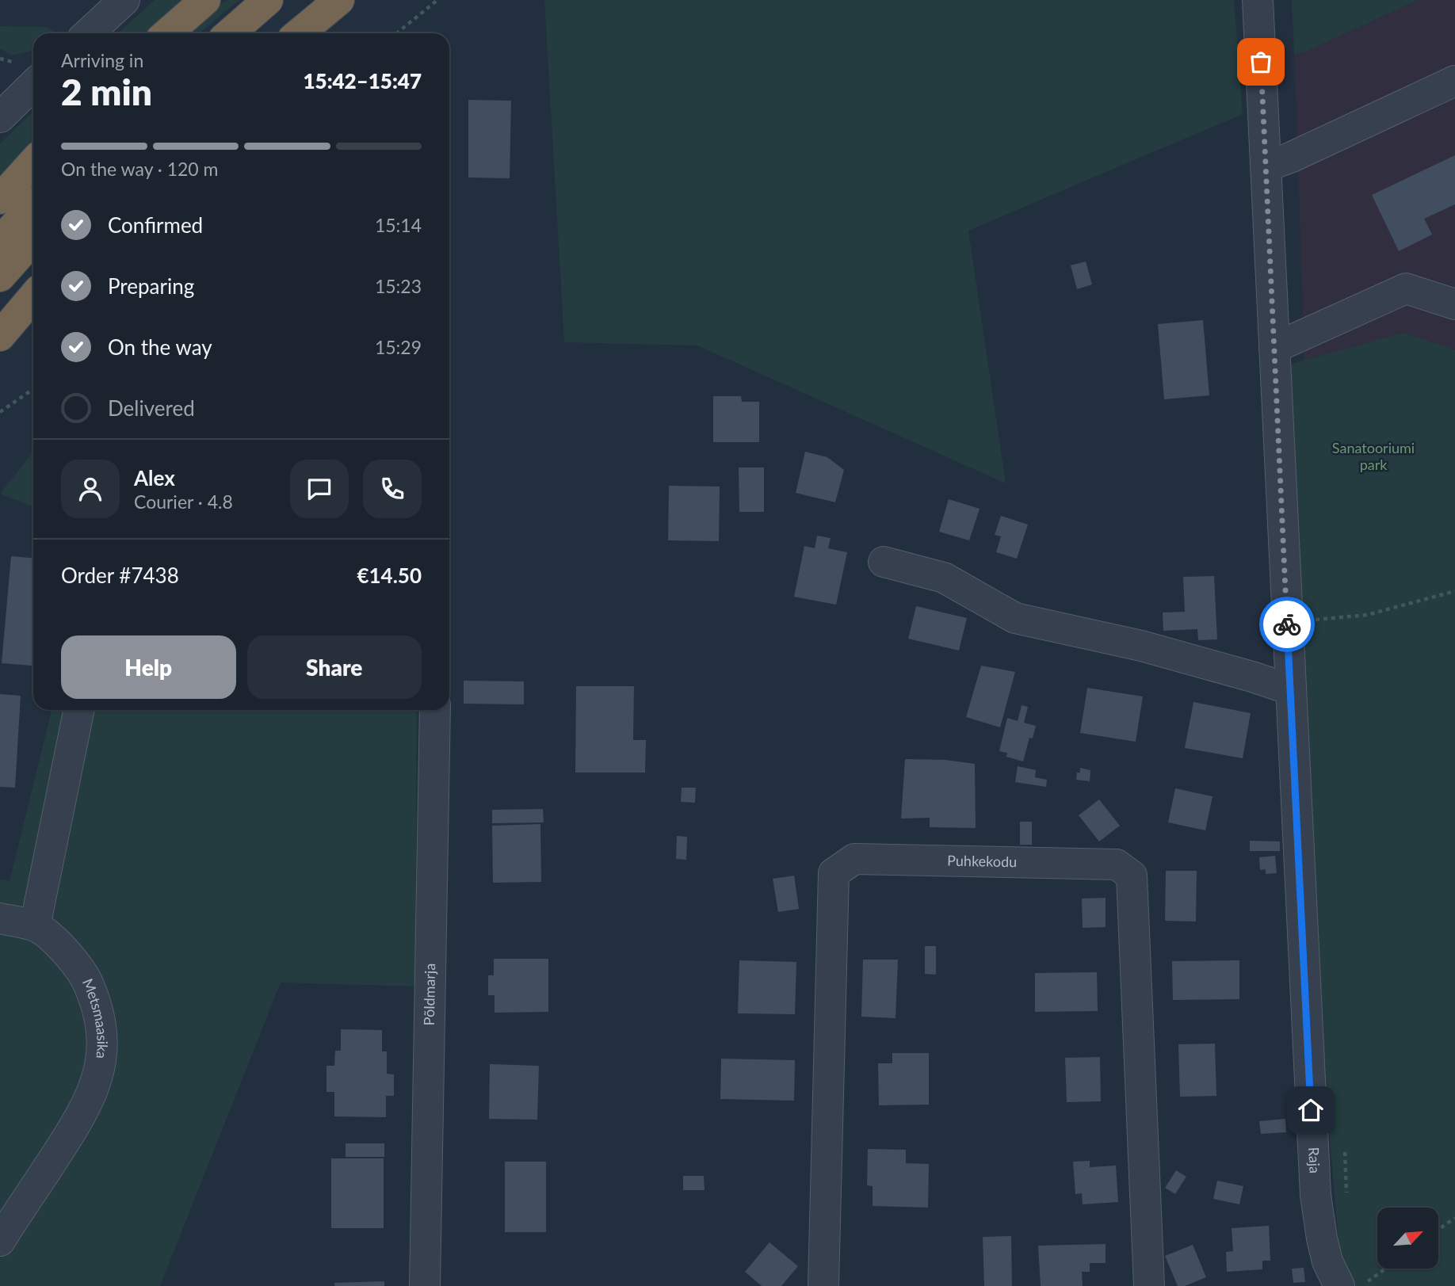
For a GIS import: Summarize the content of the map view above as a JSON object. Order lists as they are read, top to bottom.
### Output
{
  "streets": {
    "street": [
      "Puhkekodu",
      "Põldmarja",
      "Metsmaasika",
      "Raja"
    ]
  },
  "parks": ["Sanatooriumi park"],
  "north": "top right",
  "page": {
    "heading": ["2 min", "Arriving in", "15:42–15:47"],
    "panel": [
      "Alex",
      "Courier · 4.8",
      "Order #7438",
      "€14.50"
    ],
    "bar": "On the way · 120 m",
    "list": [
      ["Confirmed", "15:14"],
      ["Preparing", "15:23"],
      ["On the way", "15:29"],
      "Delivered"
    ],
    "buttons": ["Help", "Share"]
  }
}
